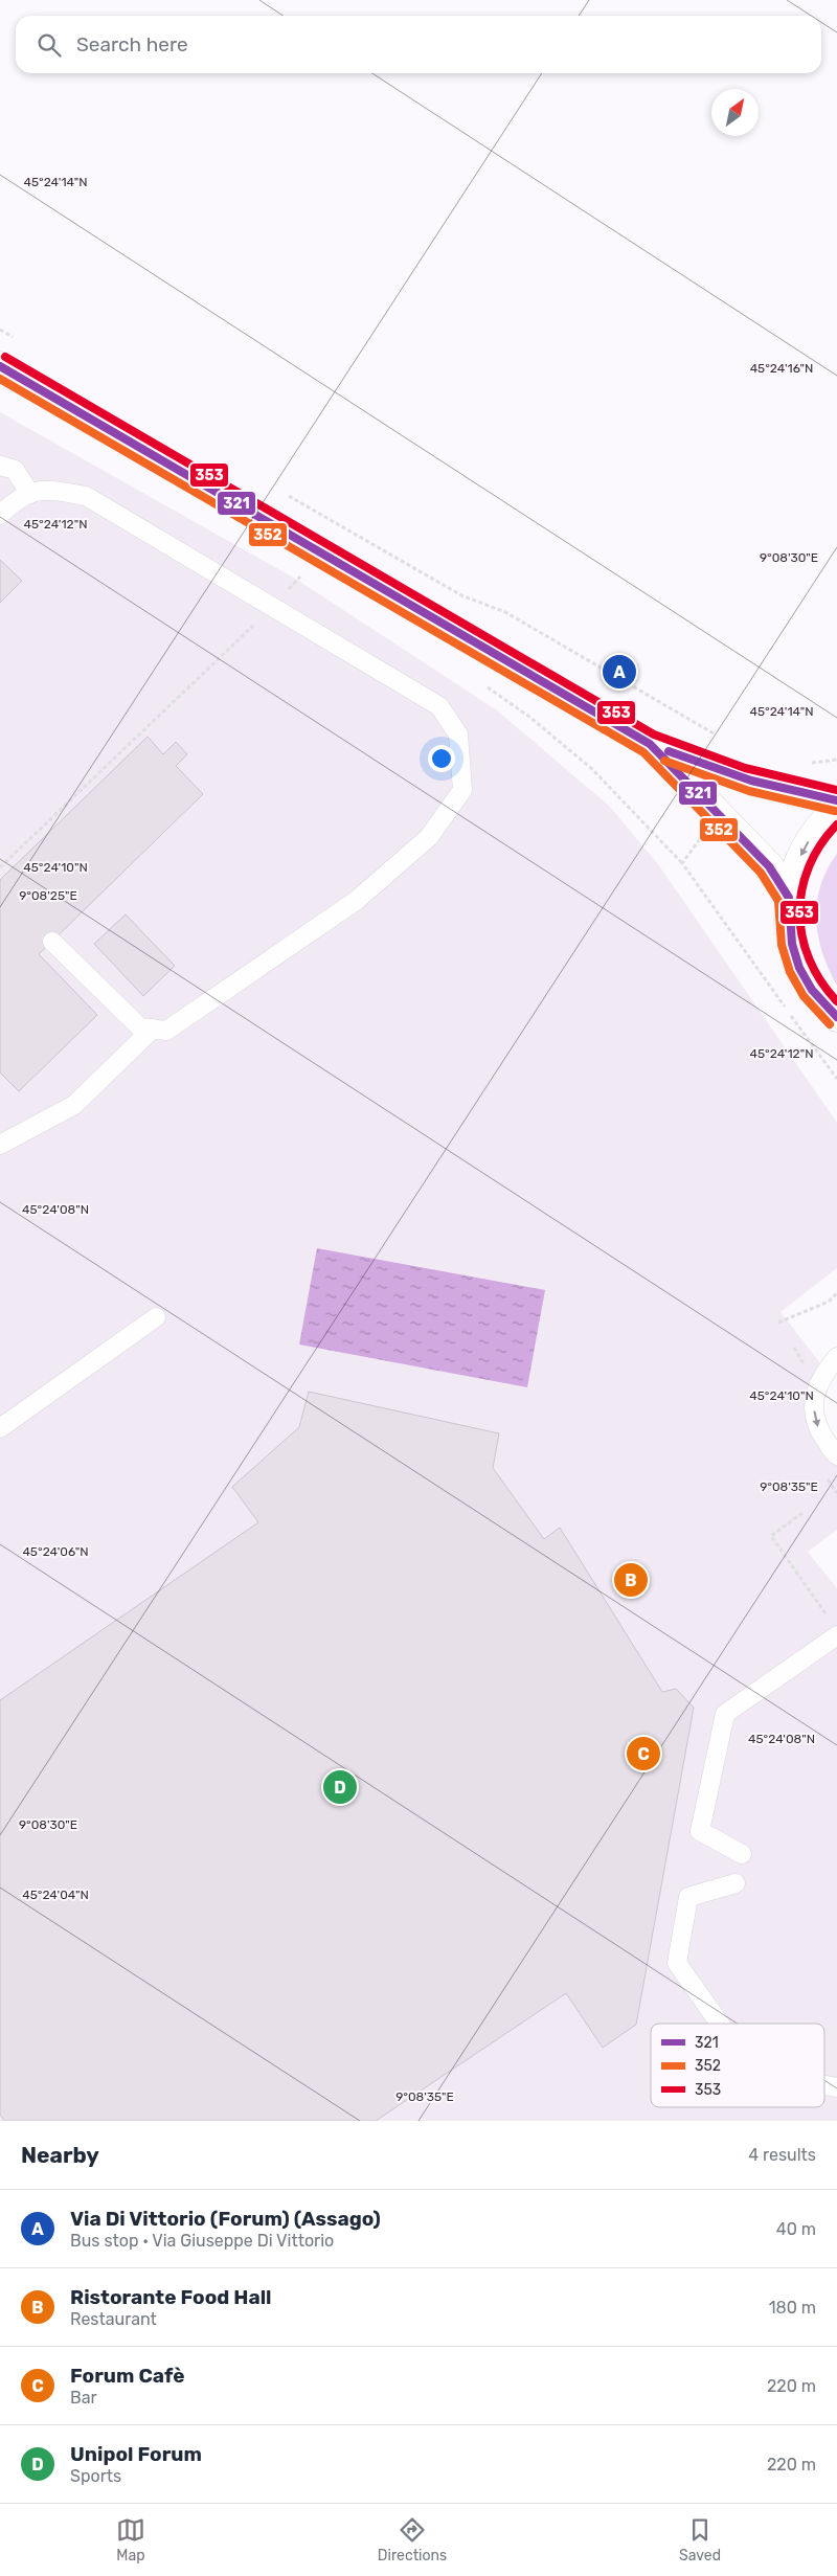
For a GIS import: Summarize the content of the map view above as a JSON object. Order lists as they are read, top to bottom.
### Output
{
  "lines": ["transit line 353", "transit line 321", "transit line 352"],
  "legend": ["321", "352", "353"],
  "north": "top right",
  "page": {
    "search": "Search here",
    "pins": [
      "A",
      "B",
      "C",
      "D"
    ],
    "heading": ["Nearby", "4 results"],
    "list": [
      {
        "mark": "A",
        "name": "Via Di Vittorio (Forum) (Assago)",
        "note": "Bus stop · Via Giuseppe Di Vittorio",
        "value": "40 m"
      },
      {
        "mark": "B",
        "name": "Ristorante Food Hall",
        "note": "Restaurant",
        "value": "180 m"
      },
      {
        "mark": "C",
        "name": "Forum Cafè",
        "note": "Bar",
        "value": "220 m"
      },
      {
        "mark": "D",
        "name": "Unipol Forum",
        "note": "Sports",
        "value": "220 m"
      }
    ],
    "nav": ["Map", "Directions", "Saved"]
  },
  "coordinates": [
    "45°24'14\"N",
    "45°24'16\"N",
    "45°24'12\"N",
    "9°08'30\"E",
    "45°24'10\"N",
    "9°08'25\"E",
    "45°24'08\"N",
    "9°08'35\"E",
    "45°24'06\"N",
    "45°24'04\"N"
  ]
}
